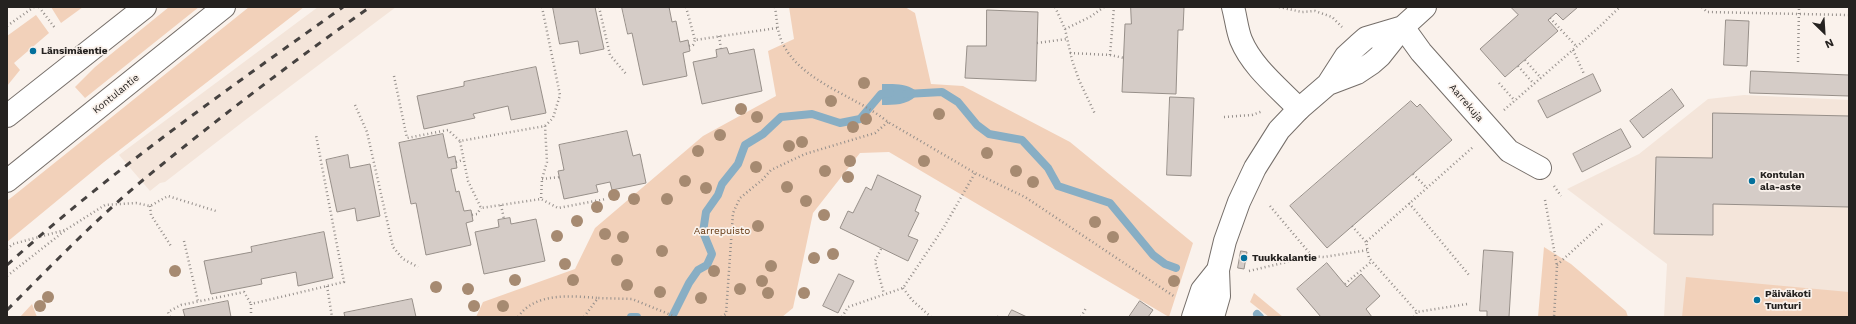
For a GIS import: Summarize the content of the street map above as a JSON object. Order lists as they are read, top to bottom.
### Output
{
  "streets": {
    "street": ["Kontulantie", "Aarrekuja"]
  },
  "parks": ["Aarrepuisto"],
  "places": [
    "Länsimäentie",
    "Kontulan ala-aste",
    "Tuukkalantie",
    "Päiväkoti Tunturi"
  ],
  "north": "bottom right"
}
